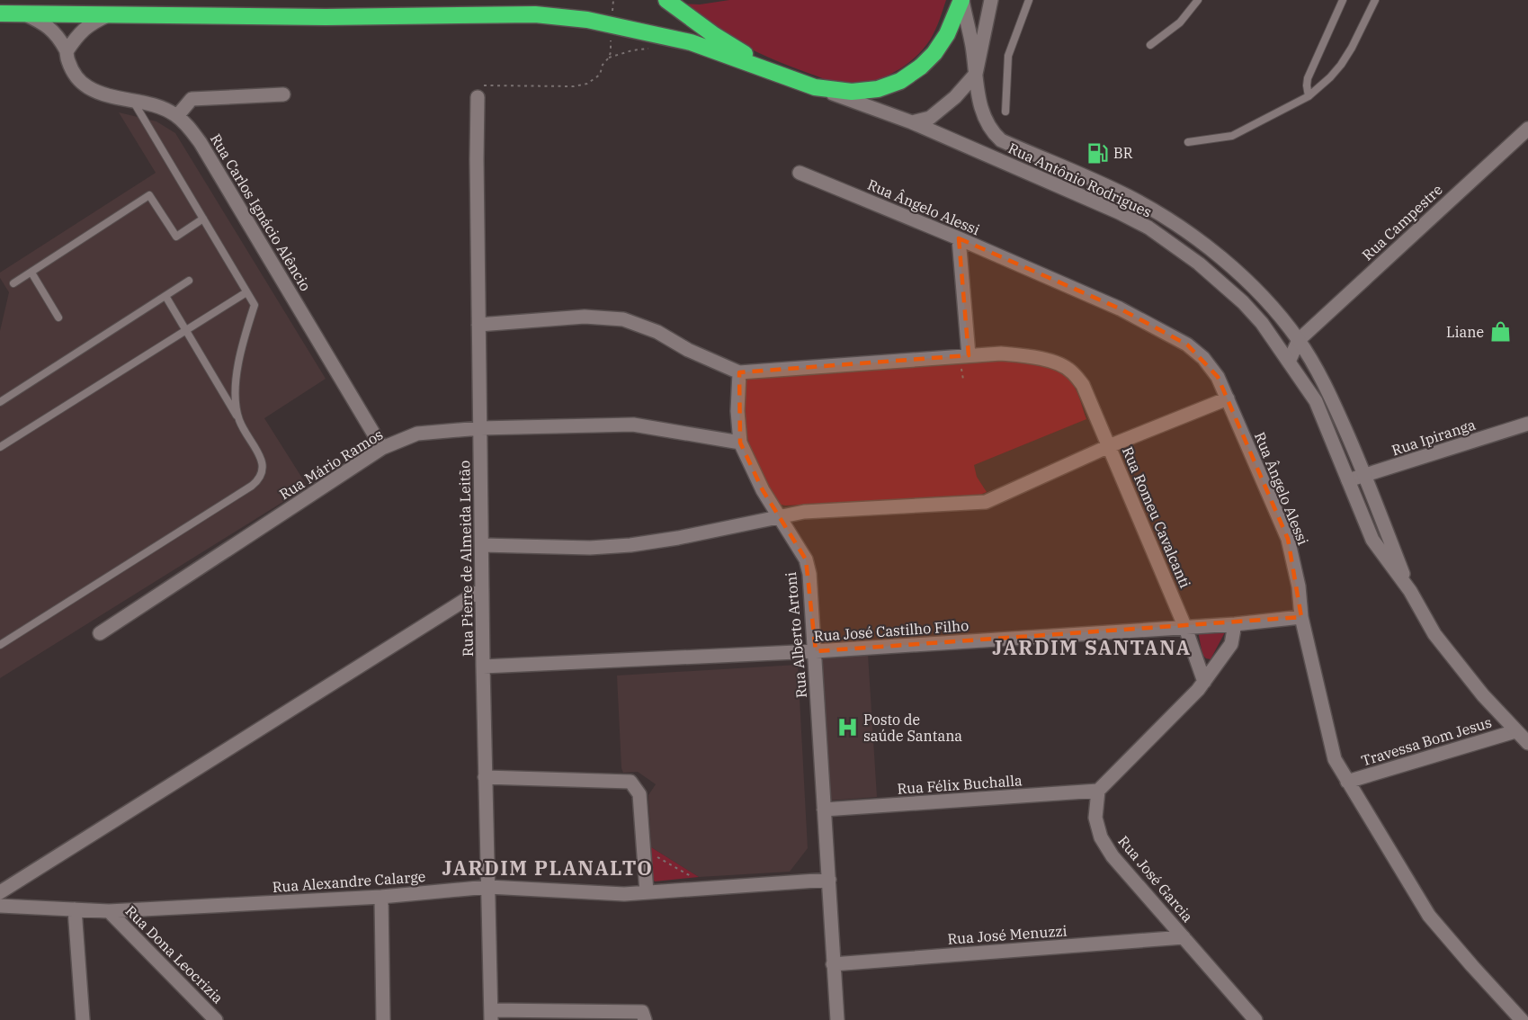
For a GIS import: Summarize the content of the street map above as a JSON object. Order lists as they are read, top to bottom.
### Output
{
  "streets": {
    "street": [
      "Rua Antônio Rodrigues",
      "Rua Ângelo Alessi",
      "Rua Carlos Ignácio Alêncio",
      "Rua Campestre",
      "Rua Ipiranga",
      "Rua Mário Ramos",
      "Rua Romeu Cavalcanti",
      "Rua Pierre de Almeida Leitão",
      "Rua José Castilho Filho",
      "Rua Alberto Artoni",
      "Travessa Bom Jesus",
      "Rua Félix Buchalla",
      "Rua José Garcia",
      "Rua Alexandre Calarge",
      "Rua José Menuzzi",
      "Rua Dona Leocrizia"
    ]
  },
  "crossings": [
    ["Rua Antônio Rodrigues", "Rua Campestre"],
    ["Rua Antônio Rodrigues", "Rua Ipiranga"],
    ["Rua Antônio Rodrigues", "Travessa Bom Jesus"],
    ["Rua Ângelo Alessi", "Rua José Castilho Filho"],
    ["Rua Ângelo Alessi", "Travessa Bom Jesus"],
    ["Rua Carlos Ignácio Alêncio", "Rua Mário Ramos"],
    ["Rua Mário Ramos", "Rua Pierre de Almeida Leitão"],
    ["Rua Mário Ramos", "Rua Alberto Artoni"],
    ["Rua Romeu Cavalcanti", "Rua José Castilho Filho"],
    ["Rua Pierre de Almeida Leitão", "Rua José Castilho Filho"],
    ["Rua Pierre de Almeida Leitão", "Rua Alexandre Calarge"],
    ["Rua José Castilho Filho", "Rua Alberto Artoni"],
    ["Rua Alberto Artoni", "Rua Félix Buchalla"],
    ["Rua Alberto Artoni", "Rua Alexandre Calarge"],
    ["Rua Alberto Artoni", "Rua José Menuzzi"],
    ["Rua Félix Buchalla", "Rua José Garcia"],
    ["Rua José Garcia", "Rua José Menuzzi"],
    ["Rua Alexandre Calarge", "Rua Dona Leocrizia"]
  ],
  "districts": ["JARDIM SANTANA", "JARDIM PLANALTO"],
  "places": {
    "fuel station": ["BR"],
    "shop": ["Liane"],
    "hospital": ["Posto de saúde Santana"]
  }
}
